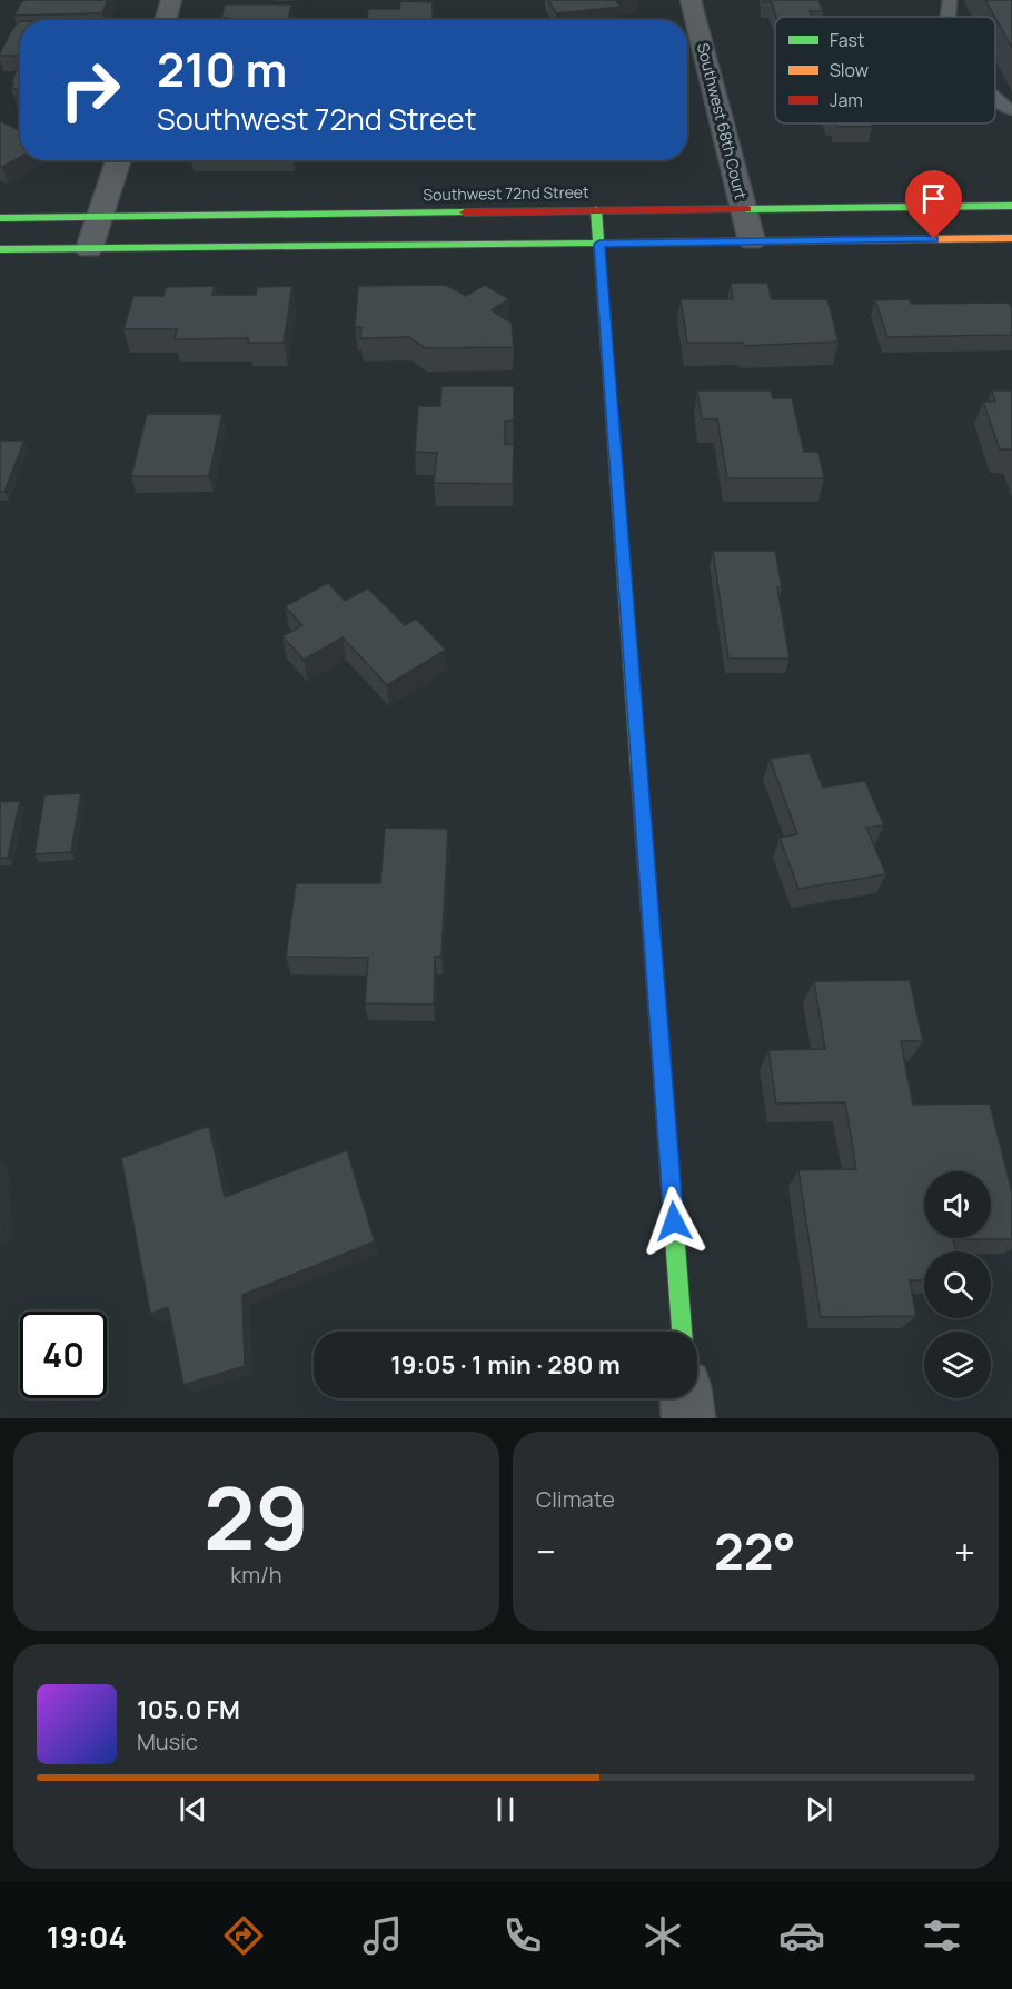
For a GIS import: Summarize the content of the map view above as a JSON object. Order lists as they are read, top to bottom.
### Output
{
  "streets": {
    "main road": ["Southwest 72nd Street"],
    "street": ["Southwest 68th Court"]
  },
  "crossings": [
    ["Southwest 68th Court", "Southwest 72nd Street"]
  ],
  "legend": ["Fast", "Slow", "Jam"],
  "page": {
    "turn": ["210 m", "Southwest 72nd Street"],
    "limit": "40",
    "trip": "19:05 · 1 min · 280 m",
    "tile": [
      ["29", "km/h"],
      "Climate"
    ],
    "heat": ["−", "22°", "+"],
    "song": ["105.0 FM", "Music"],
    "tabs": "19:04"
  }
}
